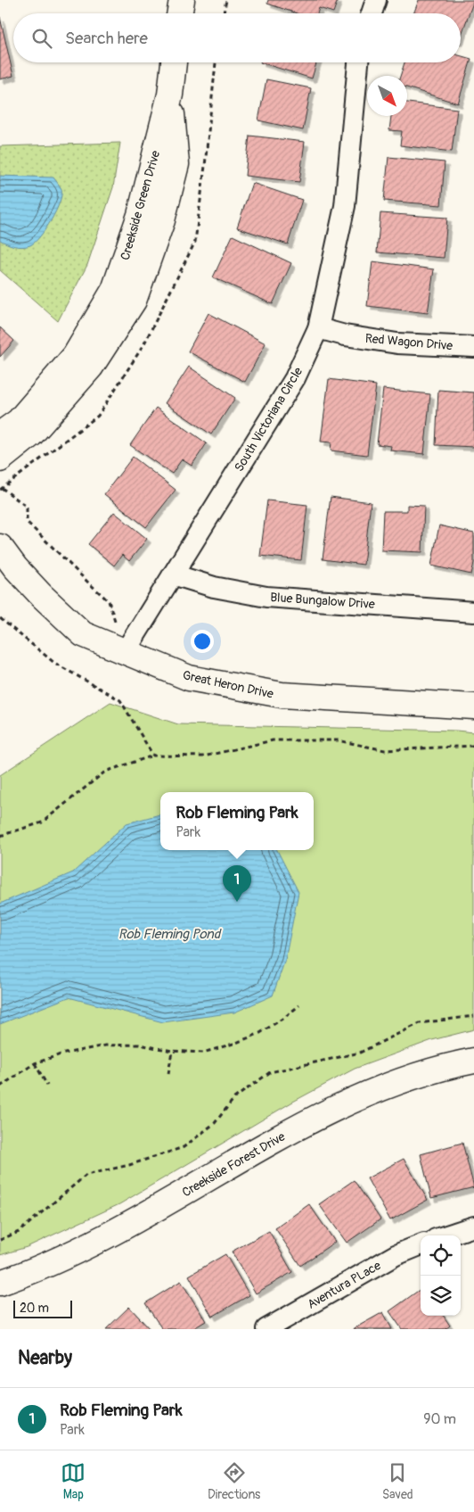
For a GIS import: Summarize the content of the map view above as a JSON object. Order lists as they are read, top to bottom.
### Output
{
  "streets": {
    "main road": ["Creekside Green Drive", "Great Heron Drive", "Creekside Forest Drive"],
    "street": [
      "Red Wagon Drive",
      "South Victoriana Circle",
      "Blue Bungalow Drive",
      "Aventura PLace"
    ]
  },
  "crossings": [
    ["Red Wagon Drive", "South Victoriana Circle"],
    ["South Victoriana Circle", "Blue Bungalow Drive"],
    ["South Victoriana Circle", "Great Heron Drive"]
  ],
  "water": ["Rob Fleming Pond"],
  "scale_bar": "20 m",
  "north": "bottom right",
  "page": {
    "search": "Search here",
    "popup": ["Rob Fleming Park", "Park"],
    "pins": "1",
    "scale": "20 m",
    "heading": "Nearby",
    "list": [
      {
        "mark": "1",
        "name": "Rob Fleming Park",
        "note": "Park",
        "value": "90 m"
      }
    ],
    "nav": ["Map", "Directions", "Saved"]
  }
}
